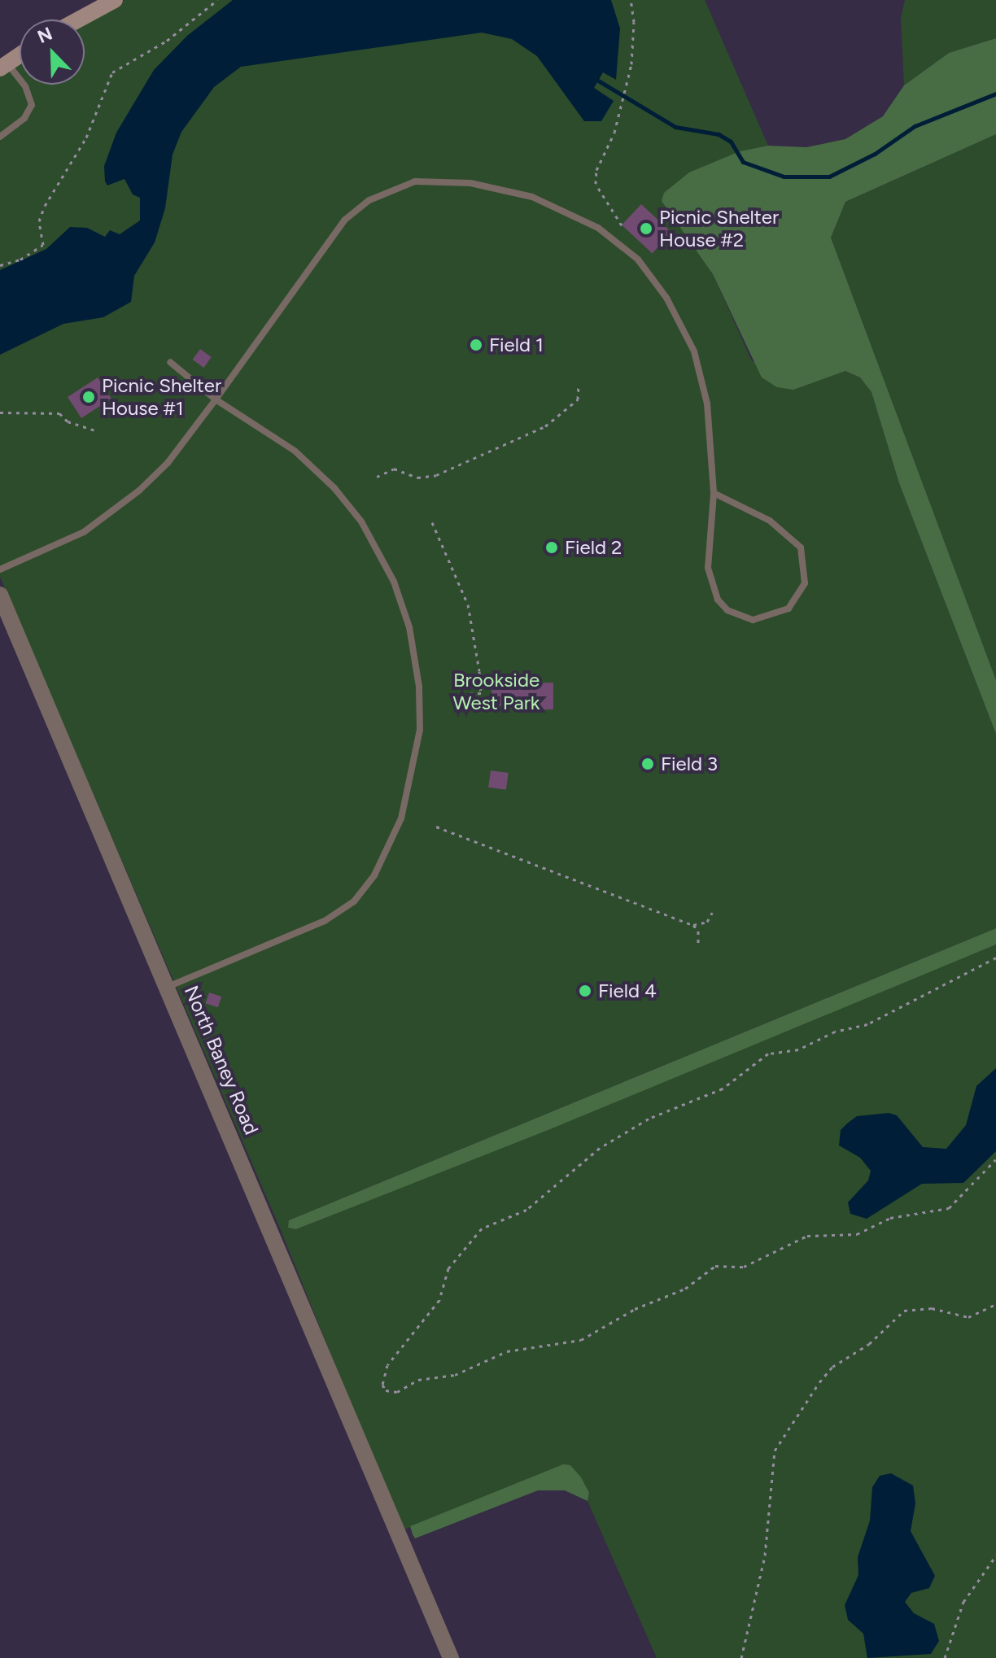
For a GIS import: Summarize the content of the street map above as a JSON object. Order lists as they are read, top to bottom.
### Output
{
  "streets": {
    "street": ["North Baney Road"]
  },
  "parks": ["Brookside West Park"],
  "places": [
    "Picnic Shelter House #2",
    "Field 1",
    "Picnic Shelter House #1",
    "Field 2",
    "Field 3",
    "Field 4"
  ],
  "north": "top left"
}
